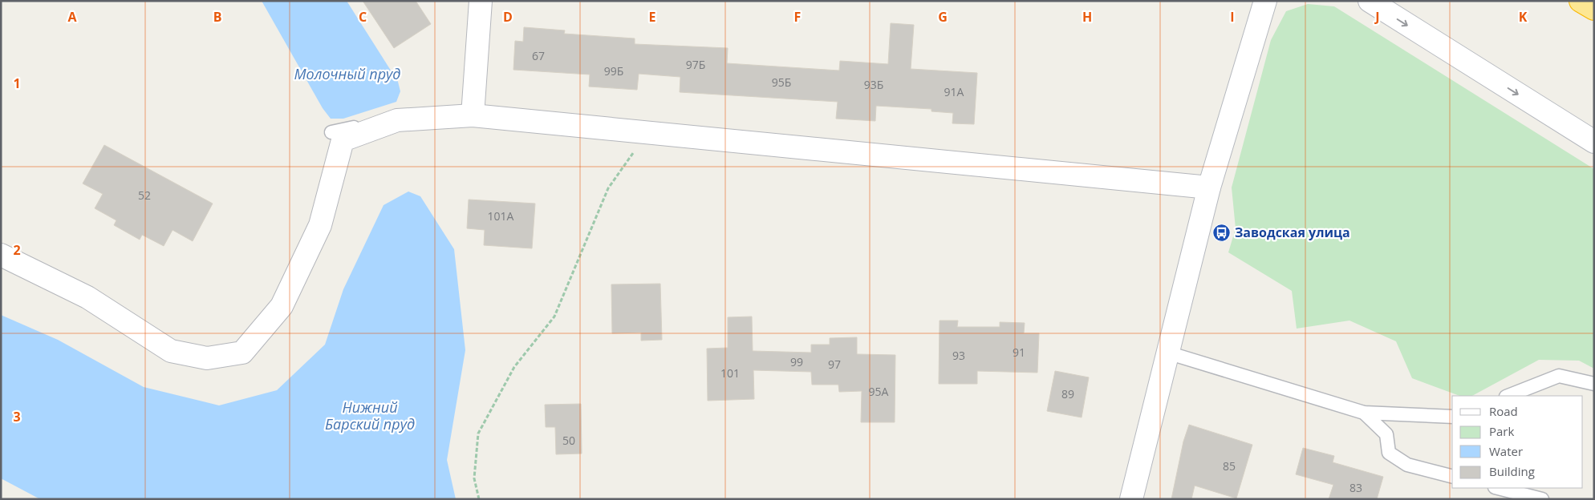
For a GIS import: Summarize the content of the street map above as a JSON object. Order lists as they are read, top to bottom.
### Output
{
  "water": ["Молочный пруд", "Нижний Барский пруд"],
  "places": {
    "bus stop": ["Заводская улица"]
  },
  "house_numbers": [
    "67",
    "97Б",
    "99Б",
    "95Б",
    "93Б",
    "91А",
    "52",
    "101А",
    "91",
    "93",
    "99",
    "97",
    "101",
    "95А",
    "89",
    "50",
    "85",
    "83"
  ],
  "legend": [
    "Road",
    "Park",
    "Water",
    "Building"
  ],
  "grid": {
    "columns": [
      "A",
      "B",
      "C",
      "D",
      "E",
      "F",
      "G",
      "H",
      "I",
      "J",
      "K"
    ],
    "rows": ["1", "2", "3"]
  }
}
